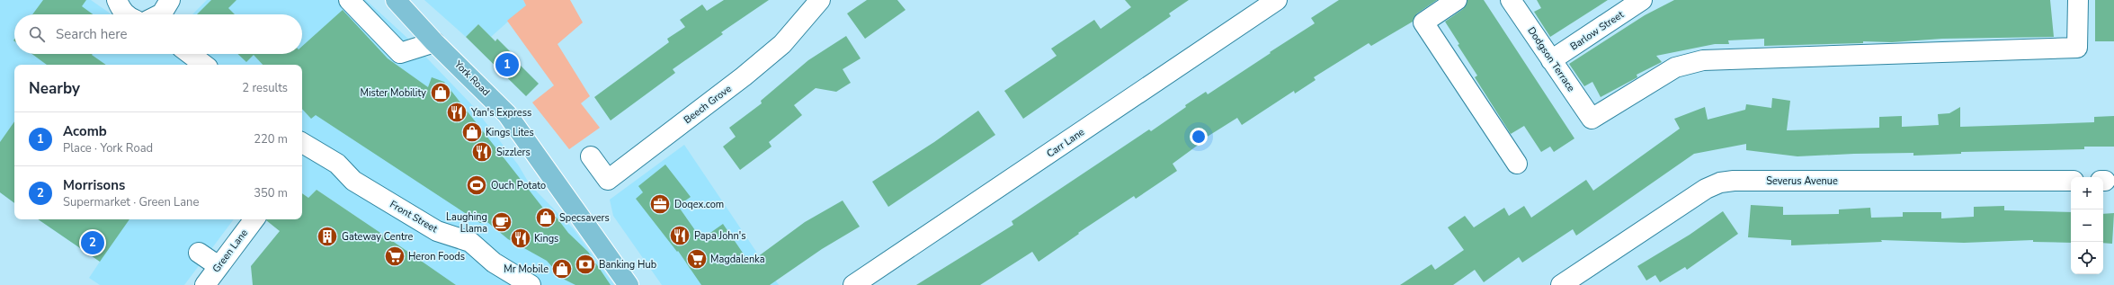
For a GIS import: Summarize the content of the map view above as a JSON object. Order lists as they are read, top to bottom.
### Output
{
  "streets": {
    "main road": ["York Road"],
    "street": [
      "Barlow Street",
      "Dodgson Terrace",
      "Beech Grove",
      "Carr Lane",
      "Severus Avenue",
      "Front Street",
      "Green Lane"
    ]
  },
  "crossings": [
    ["Barlow Street", "Dodgson Terrace"]
  ],
  "places": {
    "shop": [
      "Mister Mobility",
      "Kings Lites",
      "Specsavers",
      "Mr Mobile"
    ],
    "restaurant": [
      "Yan's Express",
      "Sizzlers",
      "Papa John's",
      "Kings"
    ],
    "sports": ["Ouch Potato"],
    "office": ["Doqex.com"],
    "cafe": ["Laughing Llama"],
    "building": ["Gateway Centre"],
    "supermarket": ["Heron Foods", "Magdalenka"],
    "bank": ["Banking Hub"]
  },
  "page": {
    "search": "Search here",
    "pins": ["1", "2"],
    "heading": ["Nearby", "2 results"],
    "list": [
      {
        "mark": "1",
        "name": "Acomb",
        "note": "Place · York Road",
        "value": "220 m"
      },
      {
        "mark": "2",
        "name": "Morrisons",
        "note": "Supermarket · Green Lane",
        "value": "350 m"
      }
    ],
    "map_buttons": ["+", "−"]
  }
}
